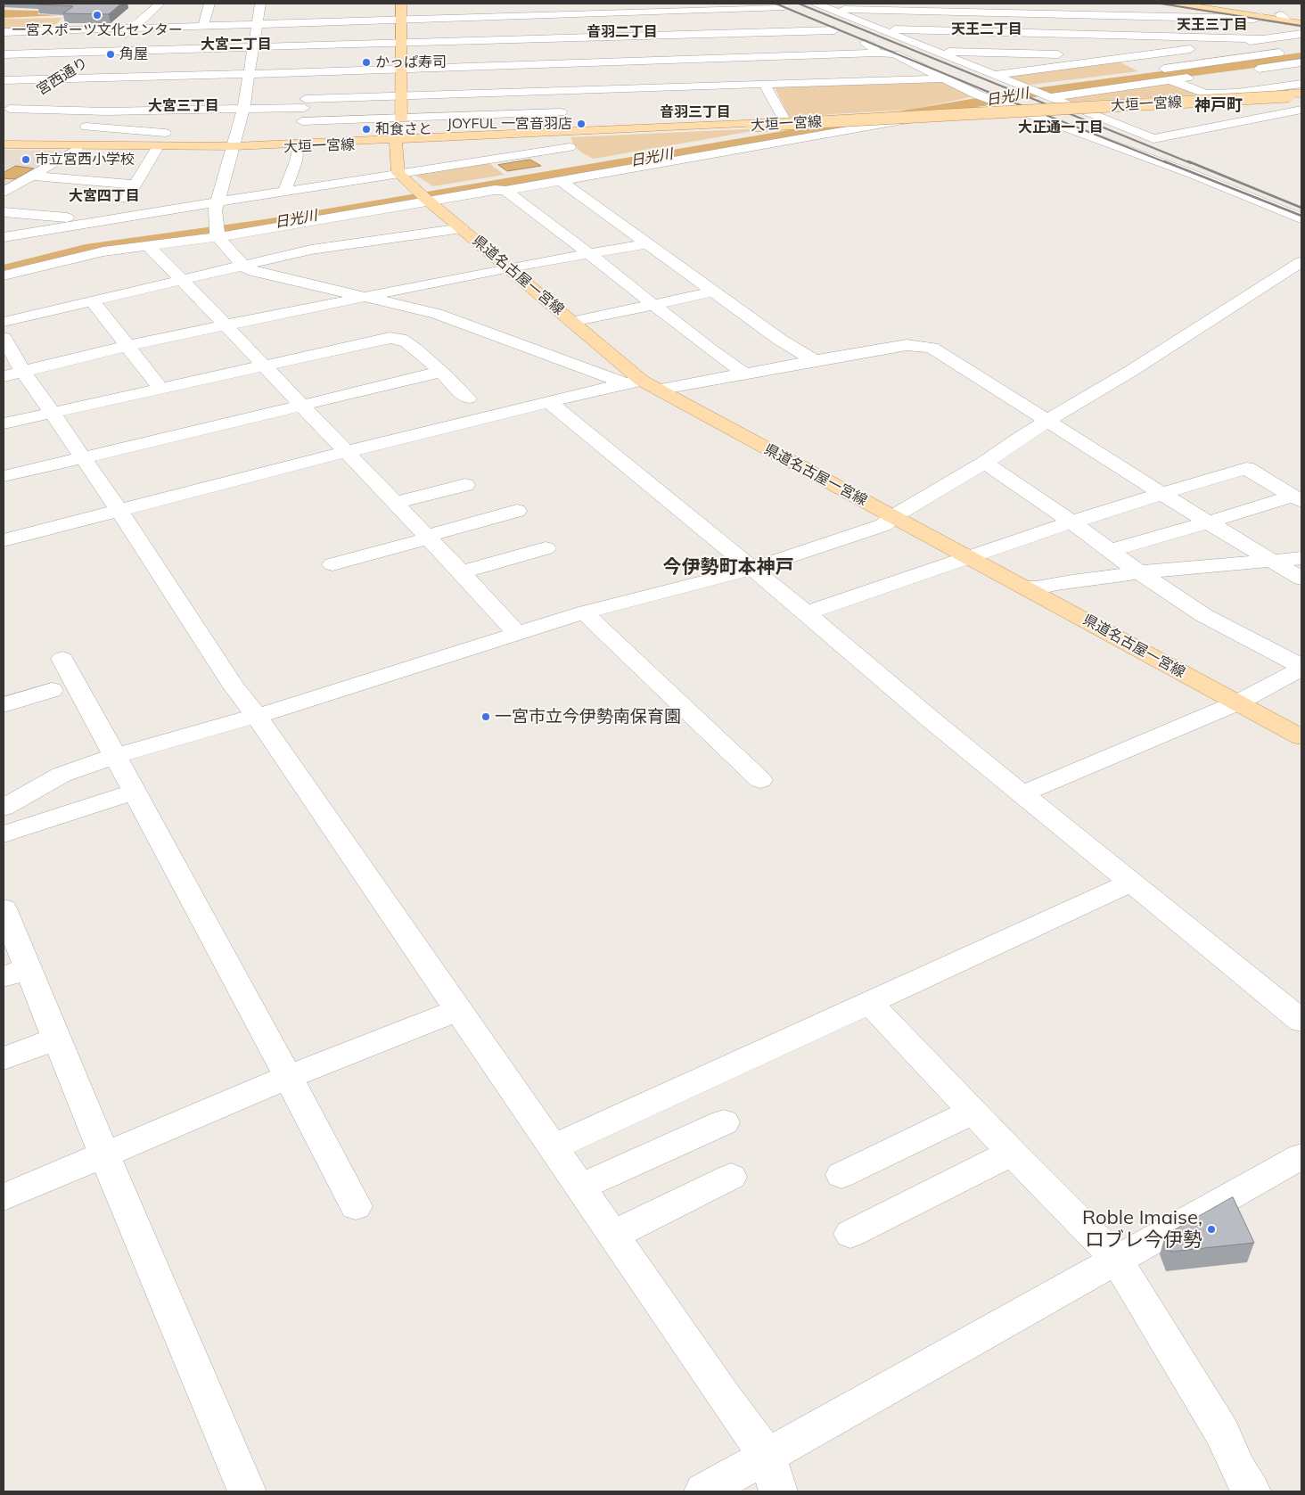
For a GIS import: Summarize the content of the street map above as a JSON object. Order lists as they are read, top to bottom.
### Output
{
  "streets": {
    "main road": ["大垣一宮線", "県道名古屋一宮線"],
    "street": ["宮西通り"]
  },
  "districts": [
    "天王三丁目",
    "天王二丁目",
    "音羽二丁目",
    "大宮二丁目",
    "大宮三丁目",
    "神戸町",
    "音羽三丁目",
    "大正通一丁目",
    "大宮四丁目",
    "今伊勢町本神戸"
  ],
  "water": ["日光川"],
  "places": [
    "一宮スポーツ文化センター",
    "角屋",
    "かっぱ寿司",
    "JOYFUL 一宮音羽店",
    "和食さと",
    "市立宮西小学校",
    "一宮市立今伊勢南保育園",
    "Roble Imaise, ロブレ今伊勢"
  ]
}
